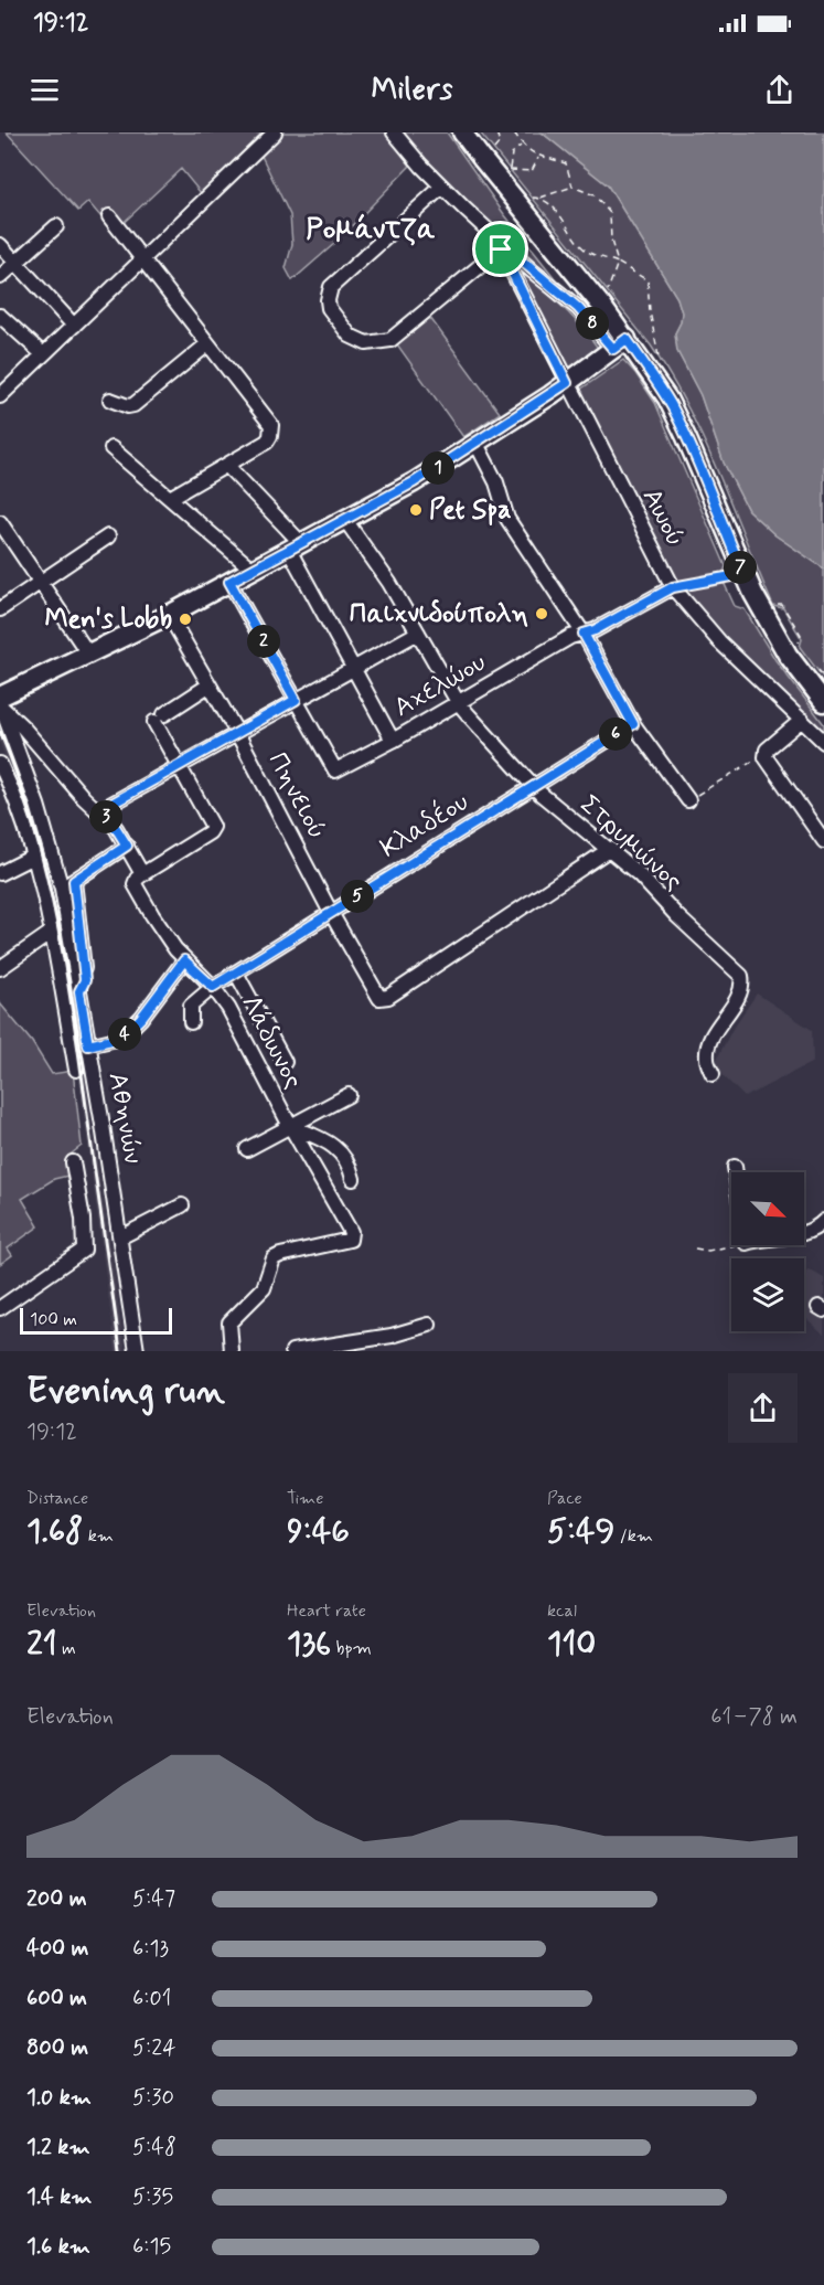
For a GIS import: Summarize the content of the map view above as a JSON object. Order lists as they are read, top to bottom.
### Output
{
  "streets": {
    "street": [
      "Αωού",
      "Αχελώου",
      "Πηνειού",
      "Κλαδέου",
      "Στρυμώνος",
      "Λάδωνος",
      "Αθηνών"
    ]
  },
  "crossings": [
    ["Αωού", "Αχελώου"],
    ["Αχελώου", "Στρυμώνος"],
    ["Πηνειού", "Κλαδέου"],
    ["Πηνειού", "Στρυμώνος"],
    ["Κλαδέου", "Στρυμώνος"],
    ["Κλαδέου", "Λάδωνος"],
    ["Λάδωνος", "Αθηνών"]
  ],
  "districts": ["Ρομάντζα"],
  "places": ["Pet Spa", "Παιχνιδούπολη", "Men's Lobb"],
  "scale_bar": "100 m",
  "north": "bottom right",
  "page": {
    "status": "19:12",
    "header": "Milers",
    "pins": [
      "8",
      "1",
      "7",
      "2",
      "6",
      "3",
      "5",
      "4"
    ],
    "scale": "100 m",
    "heading": ["Evening run", "19:12"],
    "stats": [
      ["Distance", "1.68 km"],
      ["Time", "9:46"],
      ["Pace", "5:49 /km"],
      ["Elevation", "21 m"],
      ["Heart rate", "136 bpm"],
      ["kcal", "110"]
    ],
    "chart": ["Elevation", "61–78 m"],
    "list": [
      {
        "name": "200 m",
        "note": "5:47"
      },
      {
        "name": "400 m",
        "note": "6:13"
      },
      {
        "name": "600 m",
        "note": "6:01"
      },
      {
        "name": "800 m",
        "note": "5:24"
      },
      {
        "name": "1.0 km",
        "note": "5:30"
      },
      {
        "name": "1.2 km",
        "note": "5:48"
      },
      {
        "name": "1.4 km",
        "note": "5:35"
      },
      {
        "name": "1.6 km",
        "note": "6:15"
      }
    ]
  }
}
